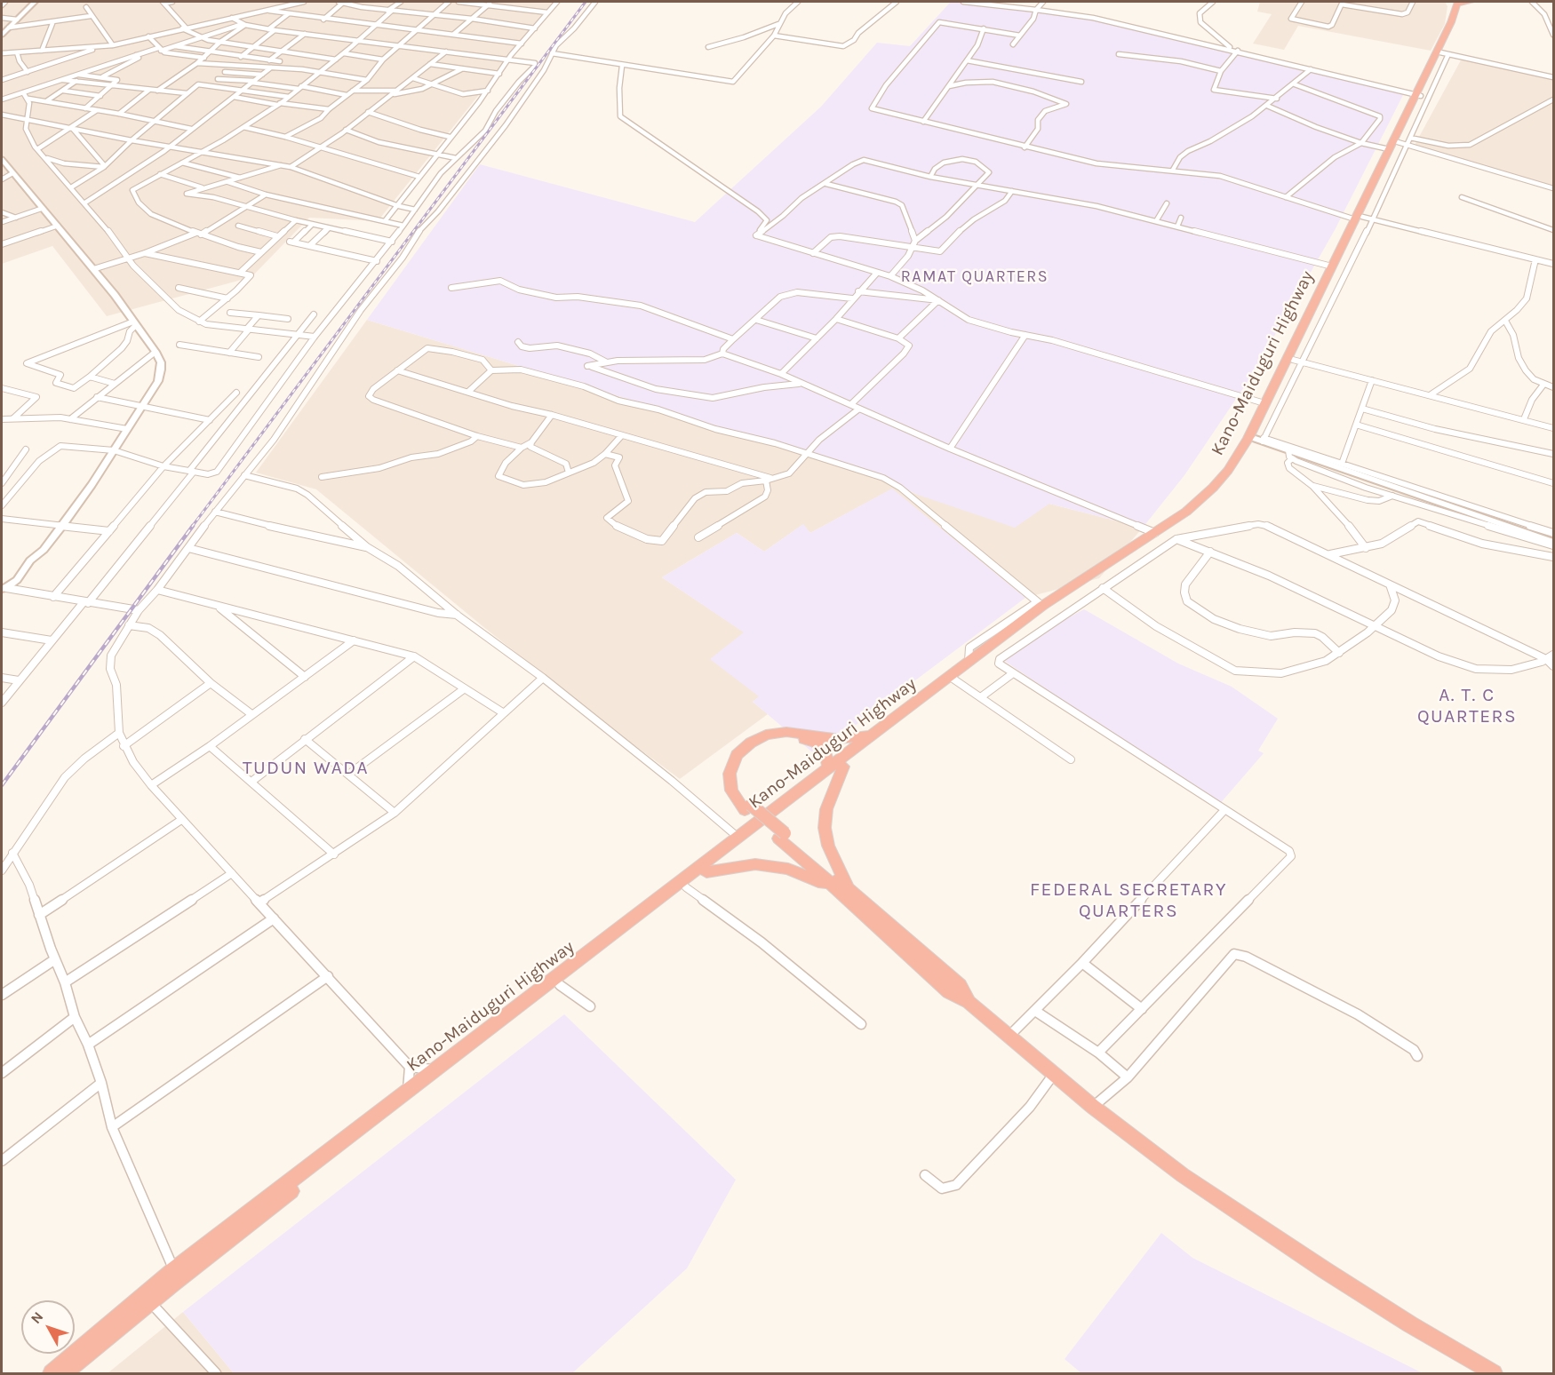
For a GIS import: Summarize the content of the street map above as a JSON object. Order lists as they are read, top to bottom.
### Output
{
  "streets": {
    "highway": ["Kano-Maiduguri Highway"]
  },
  "districts": [
    "RAMAT QUARTERS",
    "A. T. C QUARTERS",
    "TUDUN WADA",
    "FEDERAL SECRETARY QUARTERS"
  ],
  "north": "top left"
}
